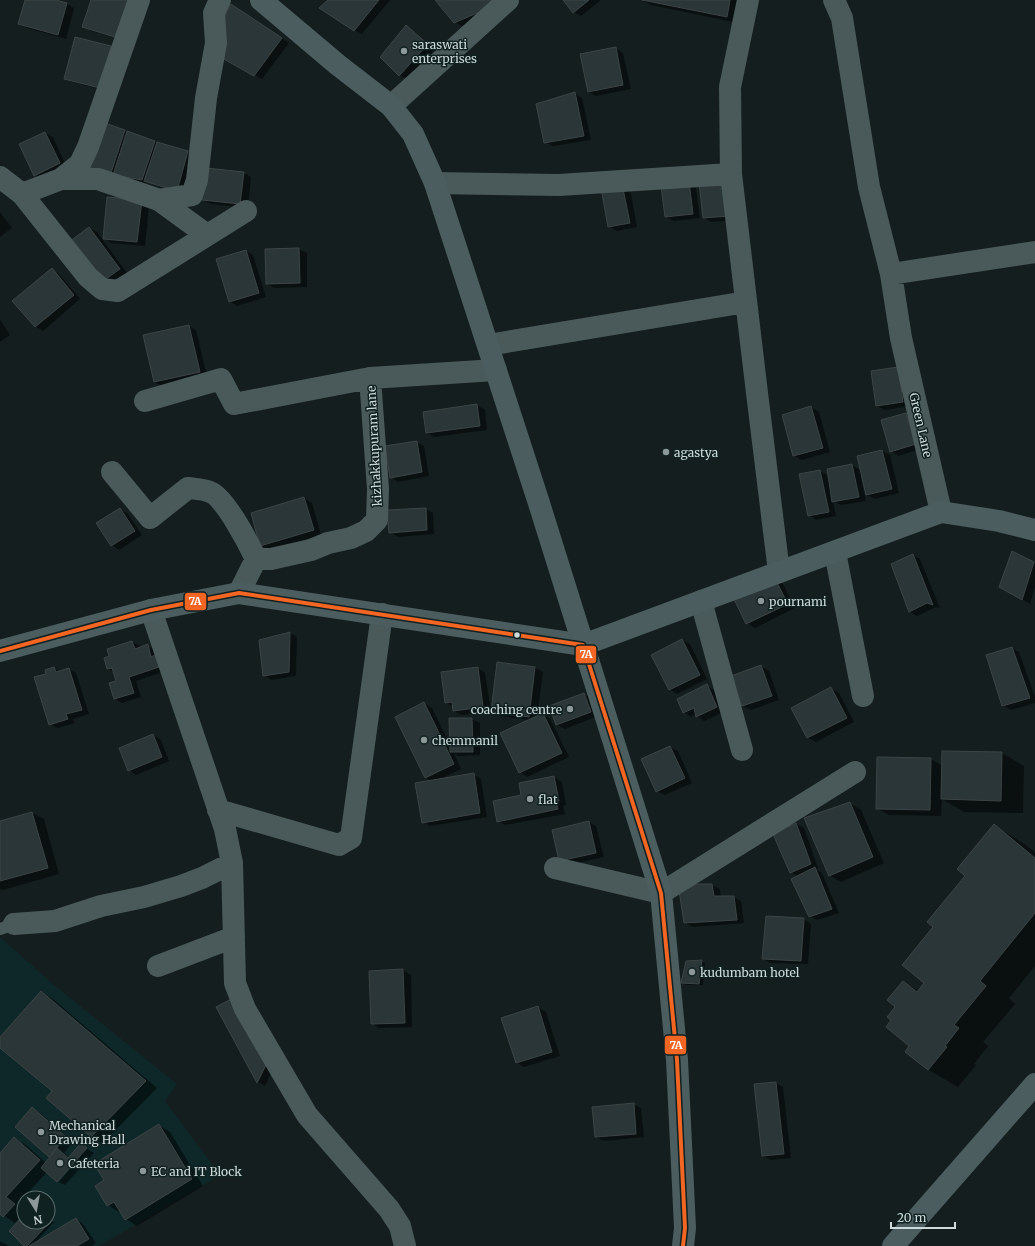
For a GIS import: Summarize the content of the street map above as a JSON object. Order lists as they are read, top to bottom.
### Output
{
  "streets": {
    "street": ["Green Lane", "kizhakkupuram lane"]
  },
  "places": [
    "saraswati enterprises",
    "agastya",
    "pournami",
    "coaching centre",
    "chemmanil",
    "flat",
    "kudumbam hotel",
    "Mechanical Drawing Hall",
    "Cafeteria",
    "EC and IT Block"
  ],
  "lines": ["transit line 7A"],
  "scale_bar": "20 m",
  "north": "bottom"
}
